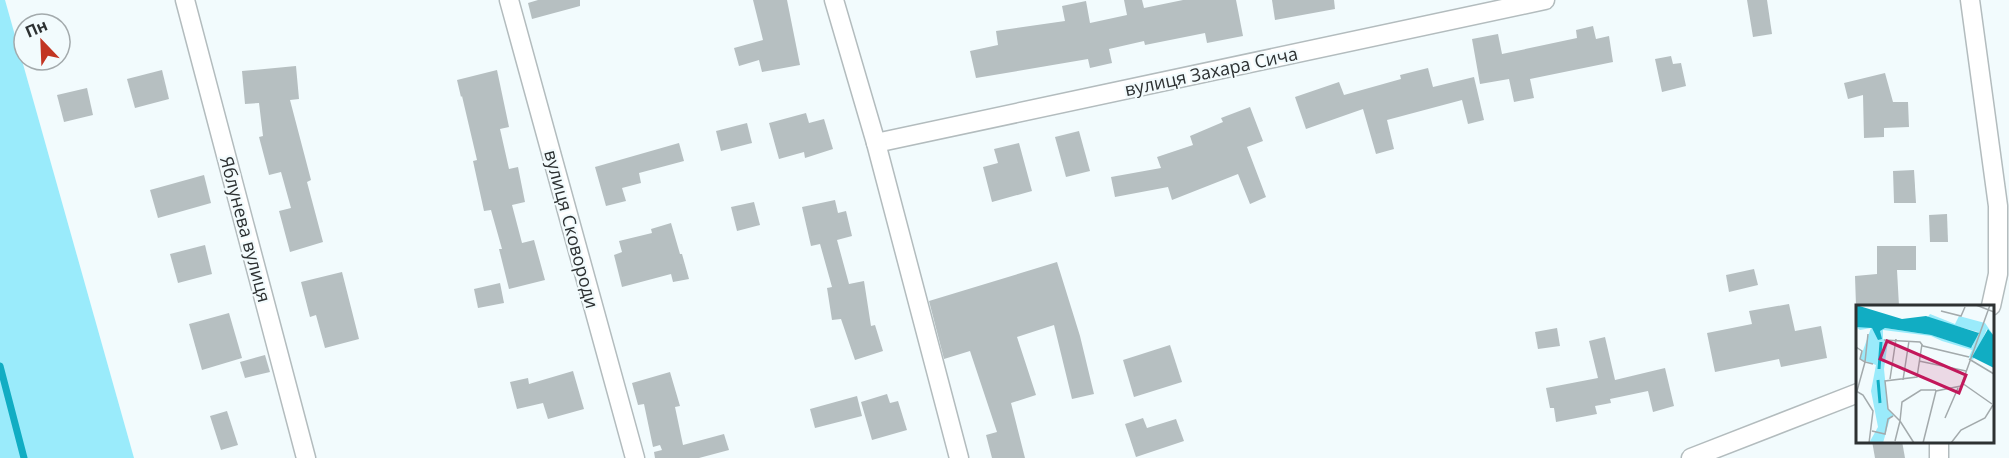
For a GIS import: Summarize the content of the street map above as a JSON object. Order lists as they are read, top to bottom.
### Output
{
  "streets": {
    "street": ["вулиця Захара Сича", "Яблунева вулиця", "вулиця Сковороди"]
  },
  "north": "top left"
}
